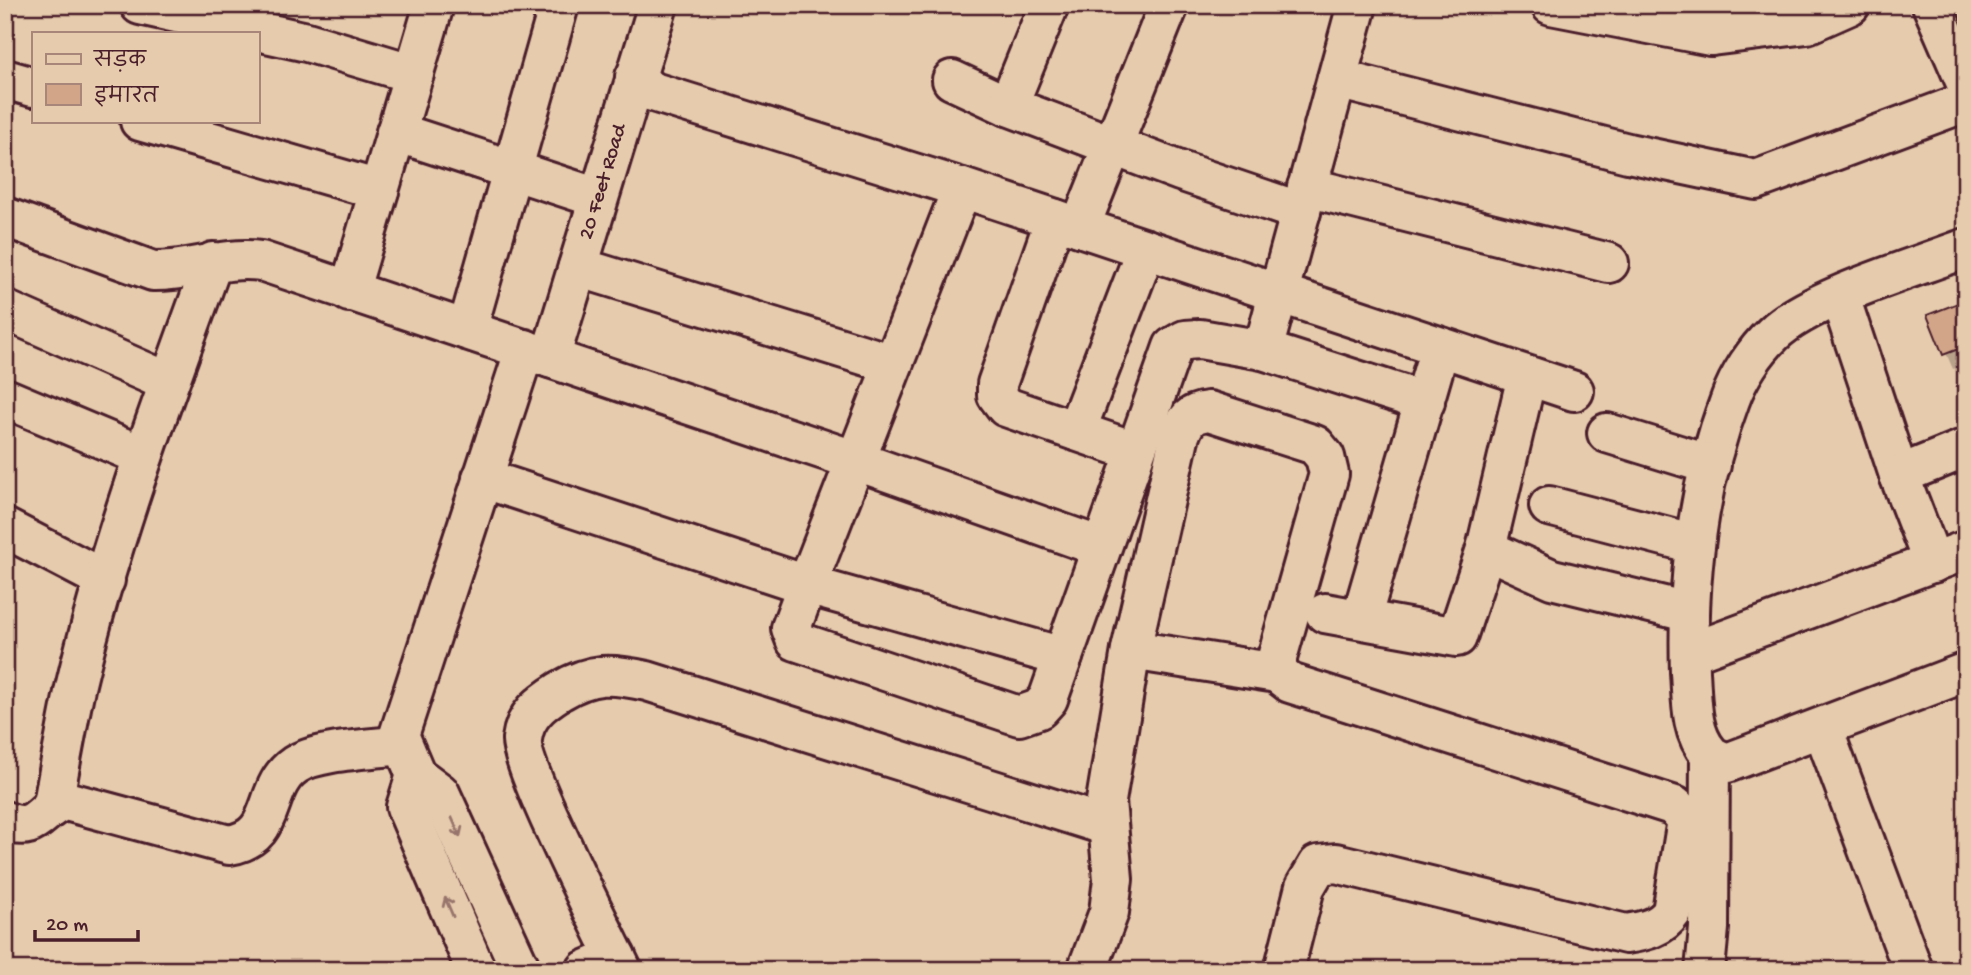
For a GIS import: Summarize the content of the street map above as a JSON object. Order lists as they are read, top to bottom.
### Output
{
  "streets": {
    "street": ["20 Feet Road"]
  },
  "legend": ["सड़क", "इमारत"],
  "scale_bar": "20 m"
}
